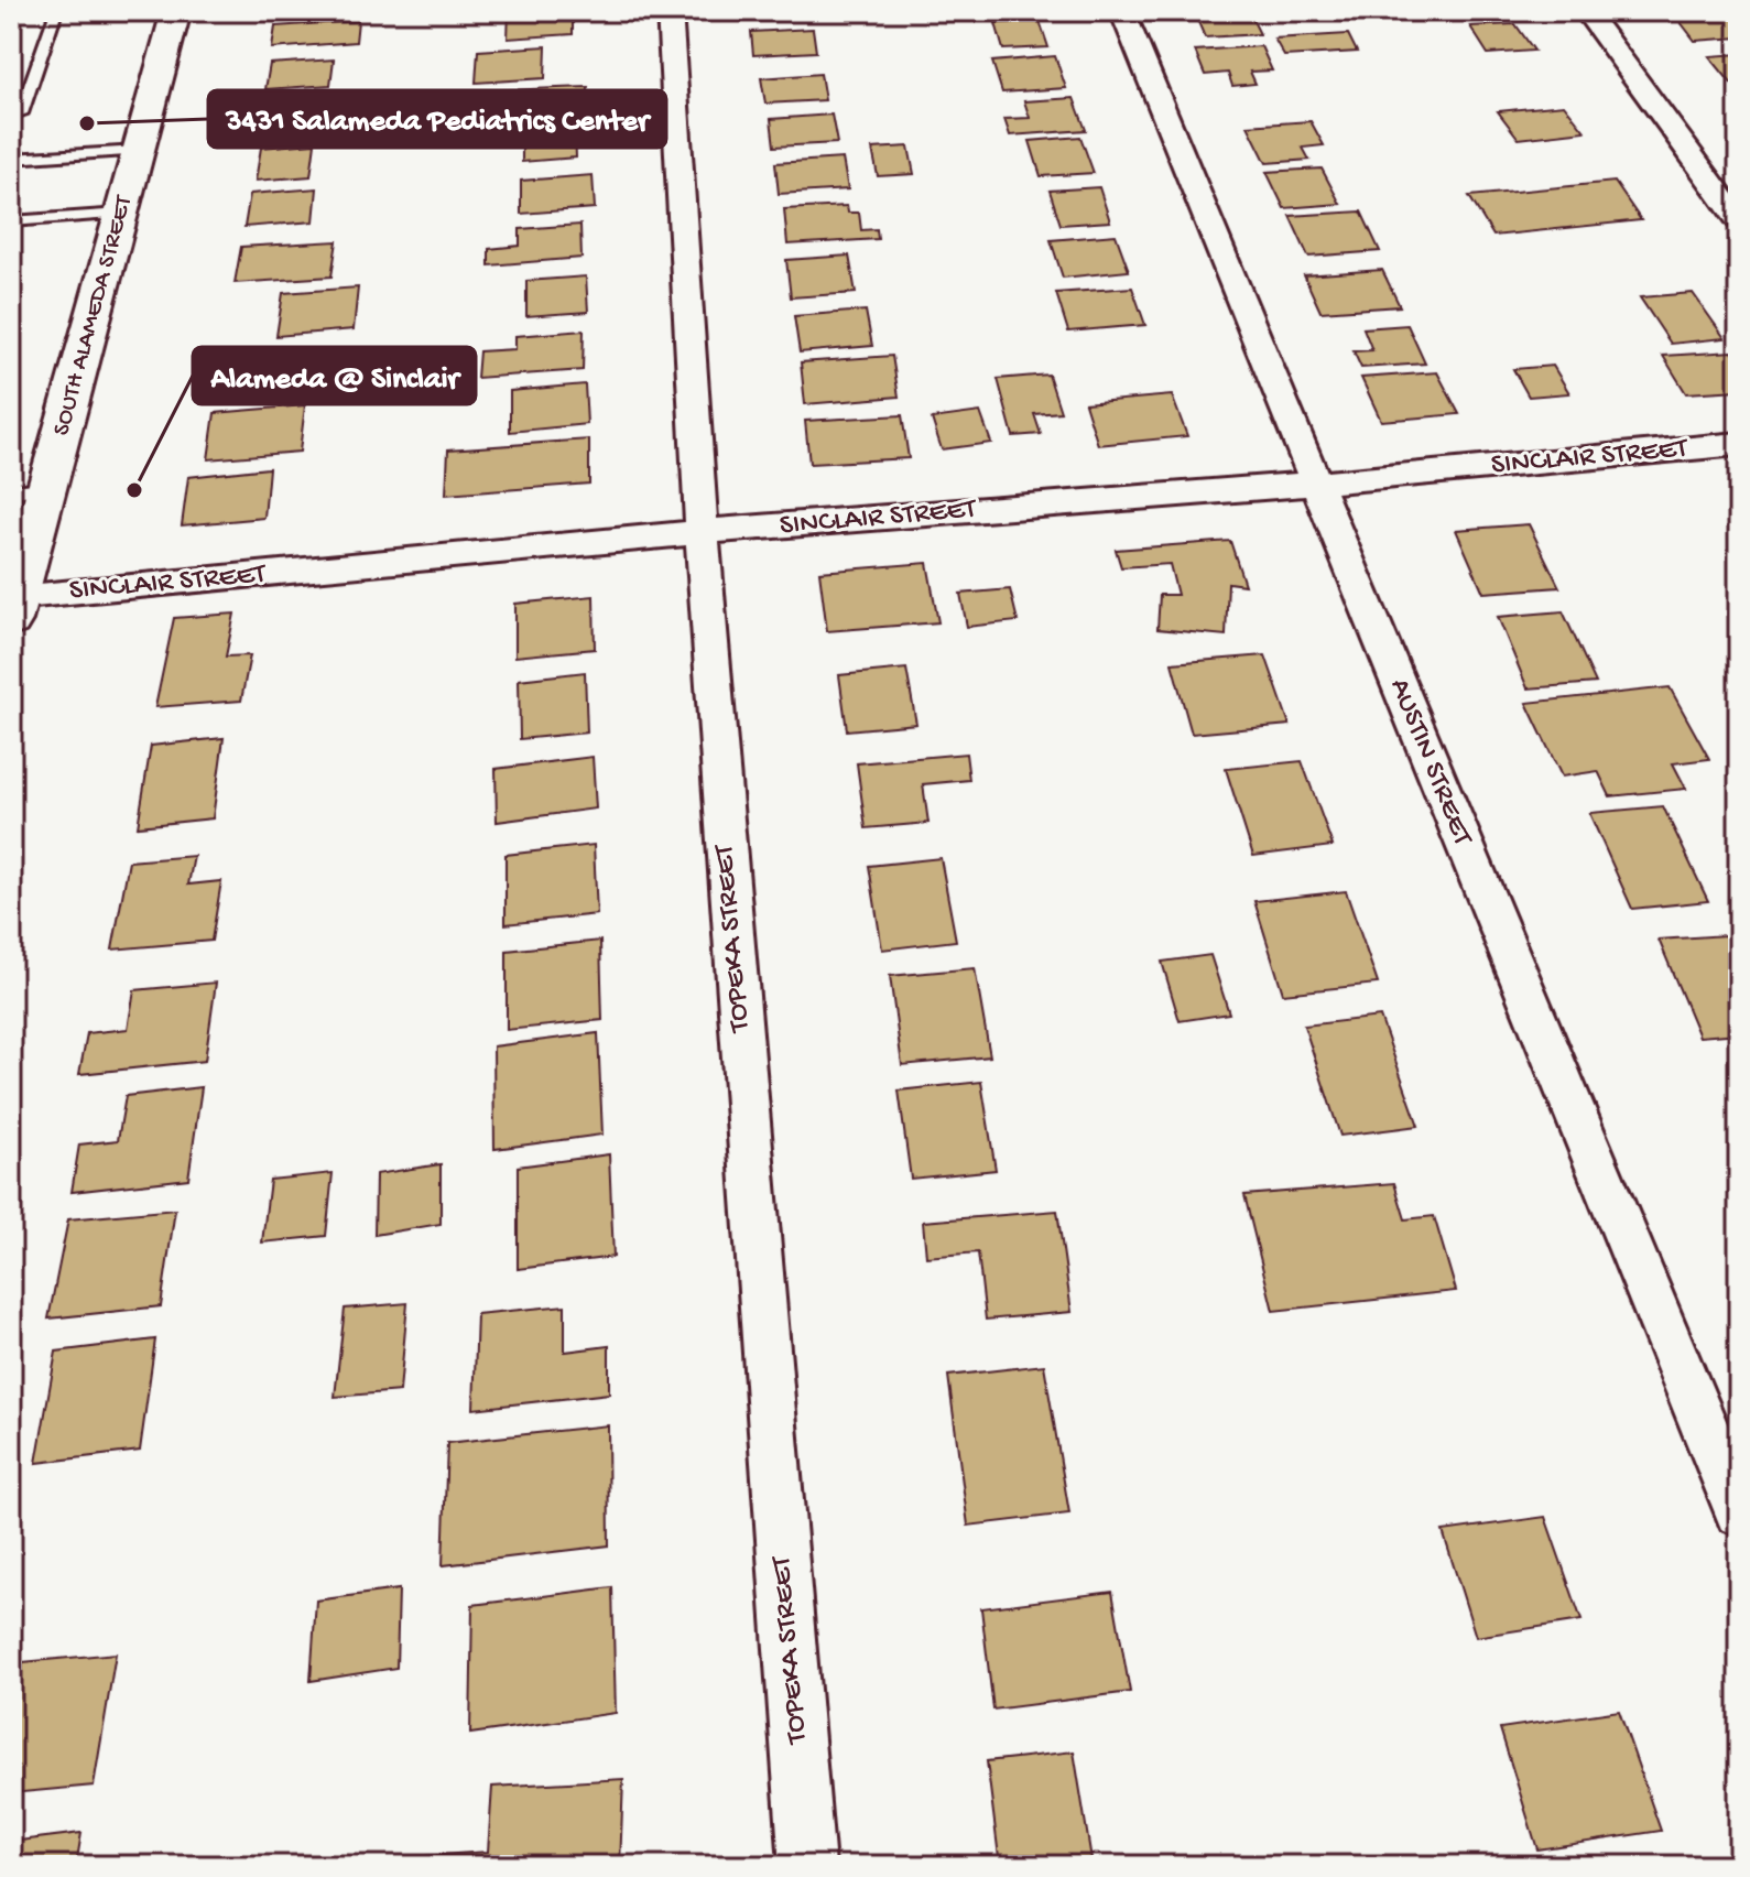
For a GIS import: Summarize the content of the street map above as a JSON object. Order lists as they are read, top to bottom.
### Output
{
  "streets": {
    "main road": ["SOUTH ALAMEDA STREET"],
    "street": ["SINCLAIR STREET", "AUSTIN STREET", "TOPEKA STREET"]
  },
  "crossings": [
    ["SOUTH ALAMEDA STREET", "SINCLAIR STREET"],
    ["SINCLAIR STREET", "AUSTIN STREET"],
    ["SINCLAIR STREET", "TOPEKA STREET"]
  ],
  "places": ["3431 Salameda Pediatrics Center", "Alameda @ Sinclair"]
}
